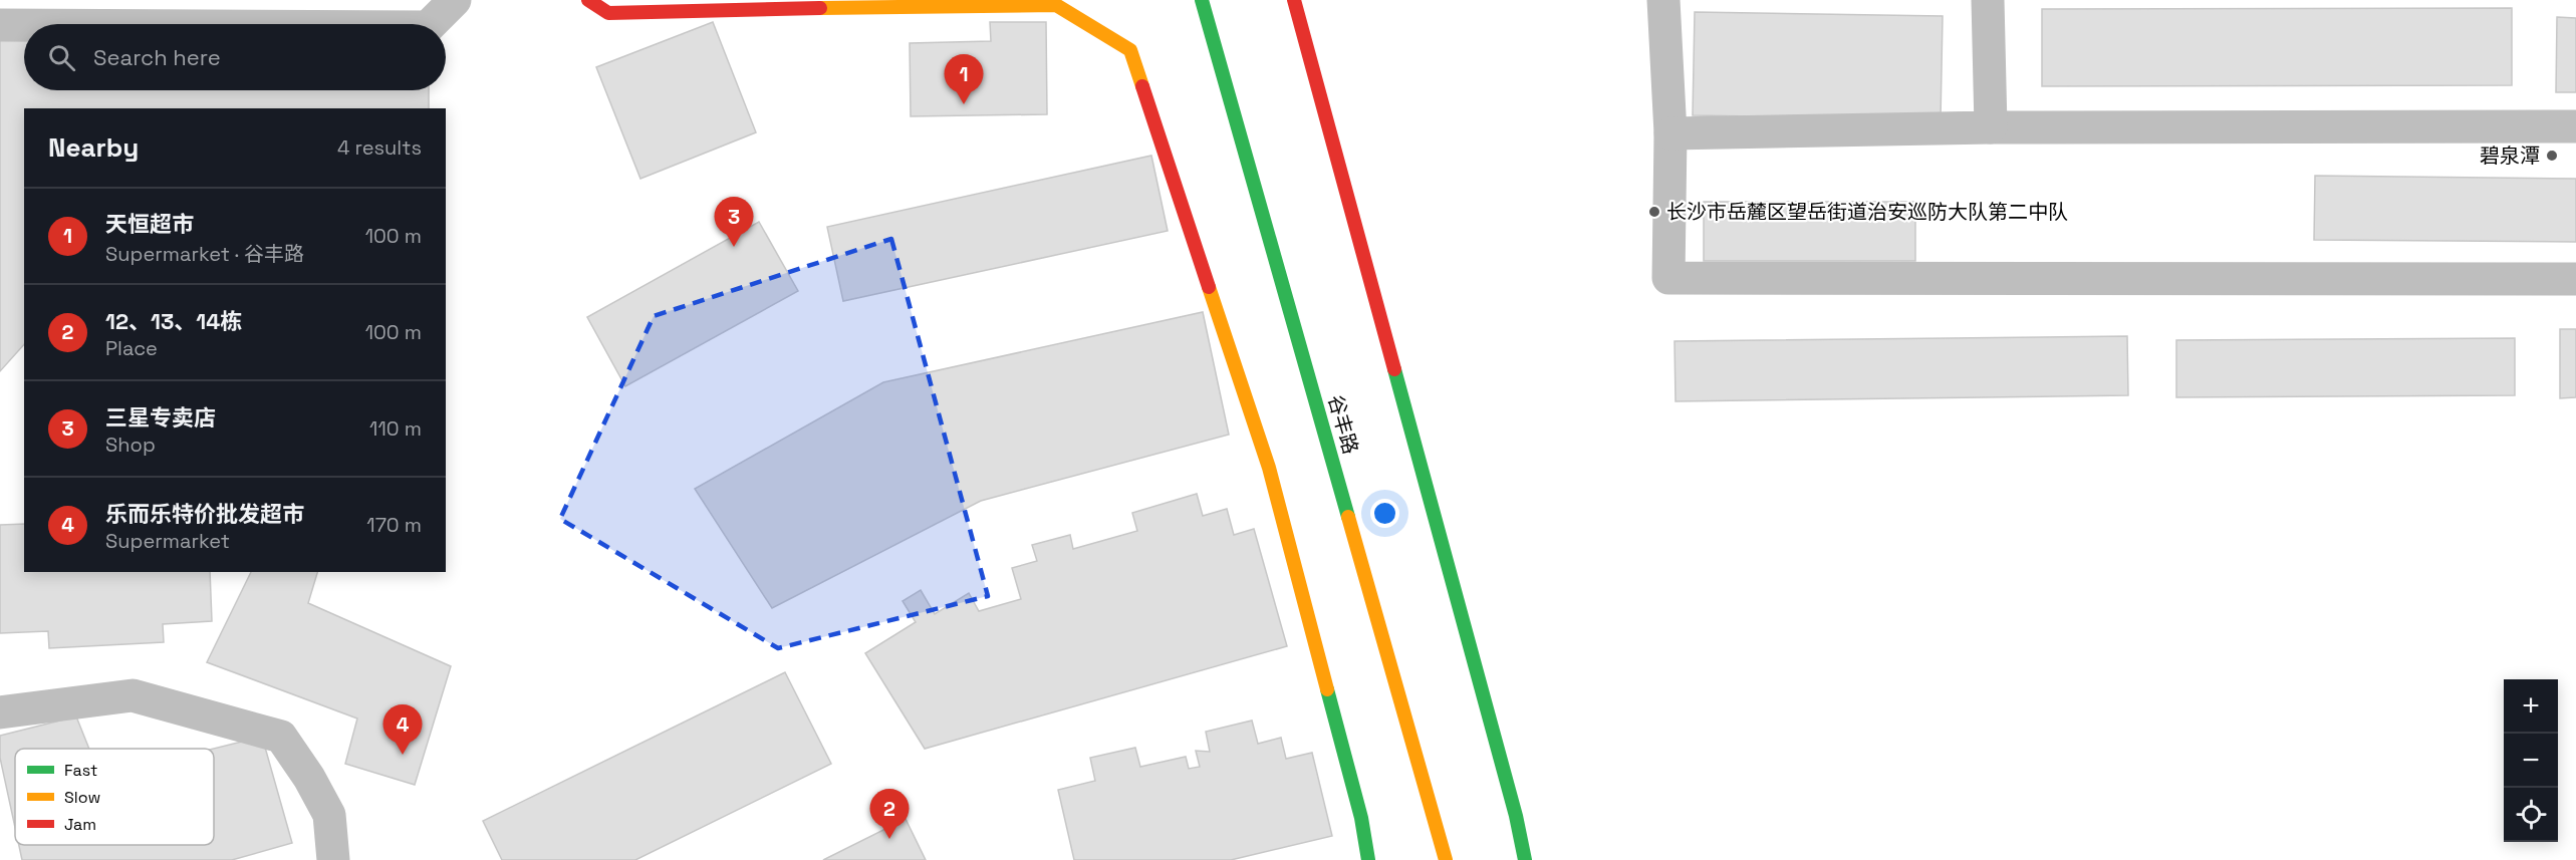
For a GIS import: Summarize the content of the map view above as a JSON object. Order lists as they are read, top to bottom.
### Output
{
  "streets": {
    "street": ["谷丰路"]
  },
  "places": ["碧泉潭", "长沙市岳麓区望岳街道治安巡防大队第二中队"],
  "legend": ["Fast", "Slow", "Jam"],
  "page": {
    "search": "Search here",
    "pins": [
      "1",
      "3",
      "4",
      "2"
    ],
    "heading": ["Nearby", "4 results"],
    "list": [
      {
        "mark": "1",
        "name": "天恒超市",
        "note": "Supermarket · 谷丰路",
        "value": "100 m"
      },
      {
        "mark": "2",
        "name": "12、13、14栋",
        "note": "Place",
        "value": "100 m"
      },
      {
        "mark": "3",
        "name": "三星专卖店",
        "note": "Shop",
        "value": "110 m"
      },
      {
        "mark": "4",
        "name": "乐而乐特价批发超市",
        "note": "Supermarket",
        "value": "170 m"
      }
    ],
    "map_buttons": ["+", "−"]
  }
}
